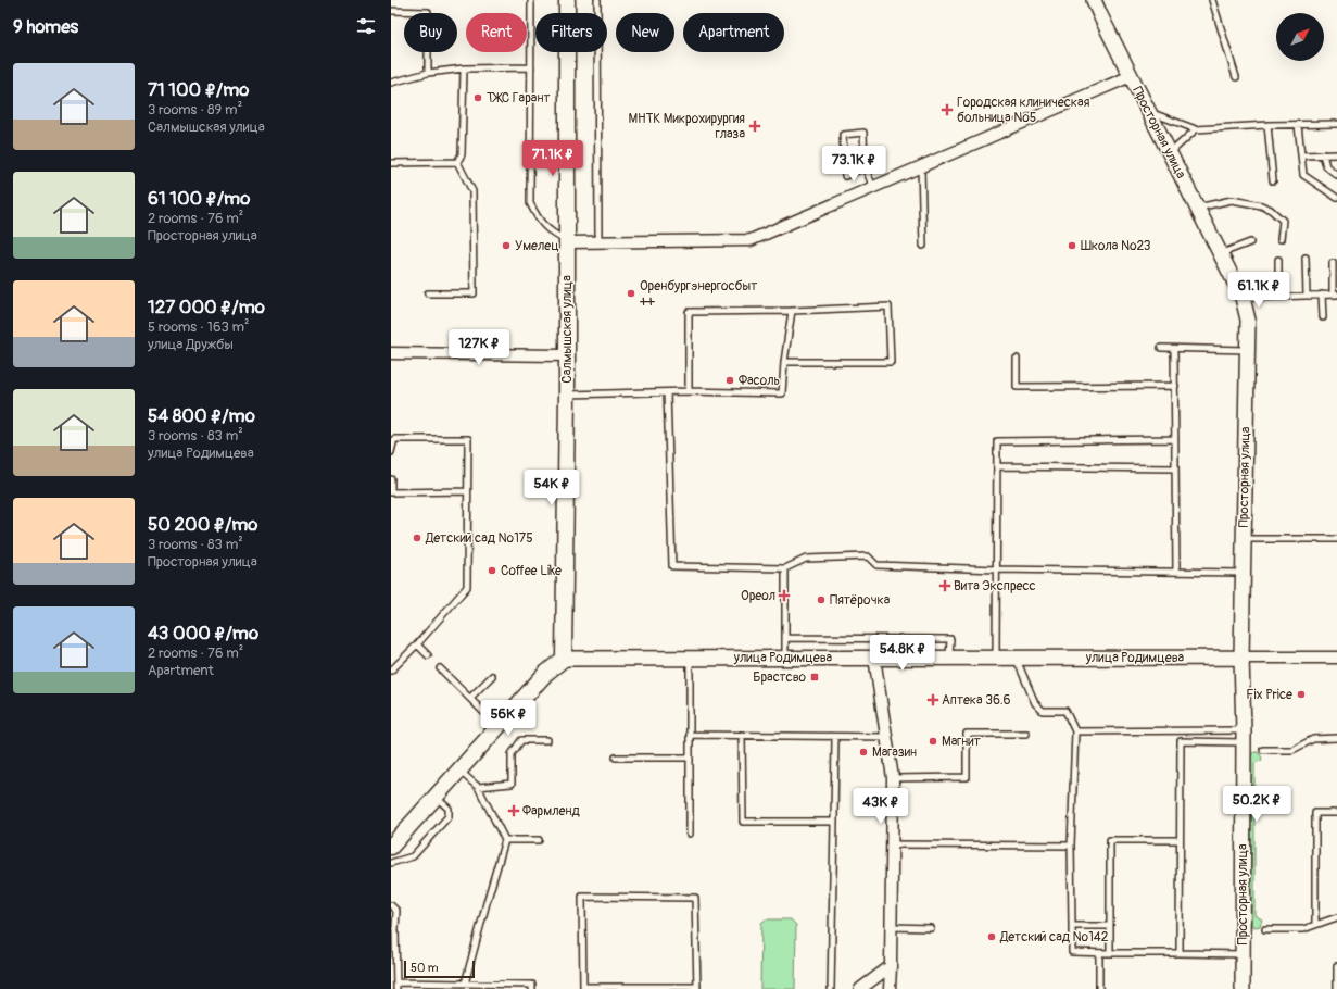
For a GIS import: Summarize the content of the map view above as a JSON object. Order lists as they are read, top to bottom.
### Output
{
  "streets": {
    "main road": ["Салмышская улица"],
    "street": ["Просторная улица", "улица Родимцева"]
  },
  "crossings": [
    ["Просторная улица", "улица Родимцева"],
    ["Салмышская улица", "улица Родимцева"]
  ],
  "places": {
    "other": [
      "ТЖС Гарант",
      "Умелец",
      "Школа №23",
      "Оренбургэнергосбыт ++",
      "Фасоль",
      "Детский сад №175",
      "Coffee Like",
      "Пятёрочка",
      "Fix Price",
      "Магнит",
      "Магазин",
      "Детский сад №142"
    ],
    "health": [
      "Городская клиническая больница №5",
      "МНТК Микрохирургия глаза",
      "Вита Экспресс",
      "Ореол",
      "Аптека 36.6",
      "Фармленд"
    ],
    "transit": ["Брастсво"]
  },
  "scale_bar": "50 m",
  "north": "top right",
  "page": {
    "heading": "9 homes",
    "chip": [
      "Buy",
      "Rent",
      "Filters",
      "New",
      "Apartment"
    ],
    "list": [
      {
        "name": "71 100 ₽/mo",
        "note": "3 rooms · 89 m² · Салмышская улица"
      },
      {
        "name": "61 100 ₽/mo",
        "note": "2 rooms · 76 m² · Просторная улица"
      },
      {
        "name": "127 000 ₽/mo",
        "note": "5 rooms · 163 m² · улица Дружбы"
      },
      {
        "name": "54 800 ₽/mo",
        "note": "3 rooms · 83 m² · улица Родимцева"
      },
      {
        "name": "50 200 ₽/mo",
        "note": "3 rooms · 83 m² · Просторная улица"
      },
      {
        "name": "43 000 ₽/mo",
        "note": "2 rooms · 76 m² · Apartment"
      }
    ],
    "price": [
      "71.1K ₽",
      "73.1K ₽",
      "61.1K ₽",
      "127K ₽",
      "54K ₽",
      "54.8K ₽",
      "56K ₽",
      "50.2K ₽",
      "43K ₽"
    ],
    "scale": "50 m"
  }
}
